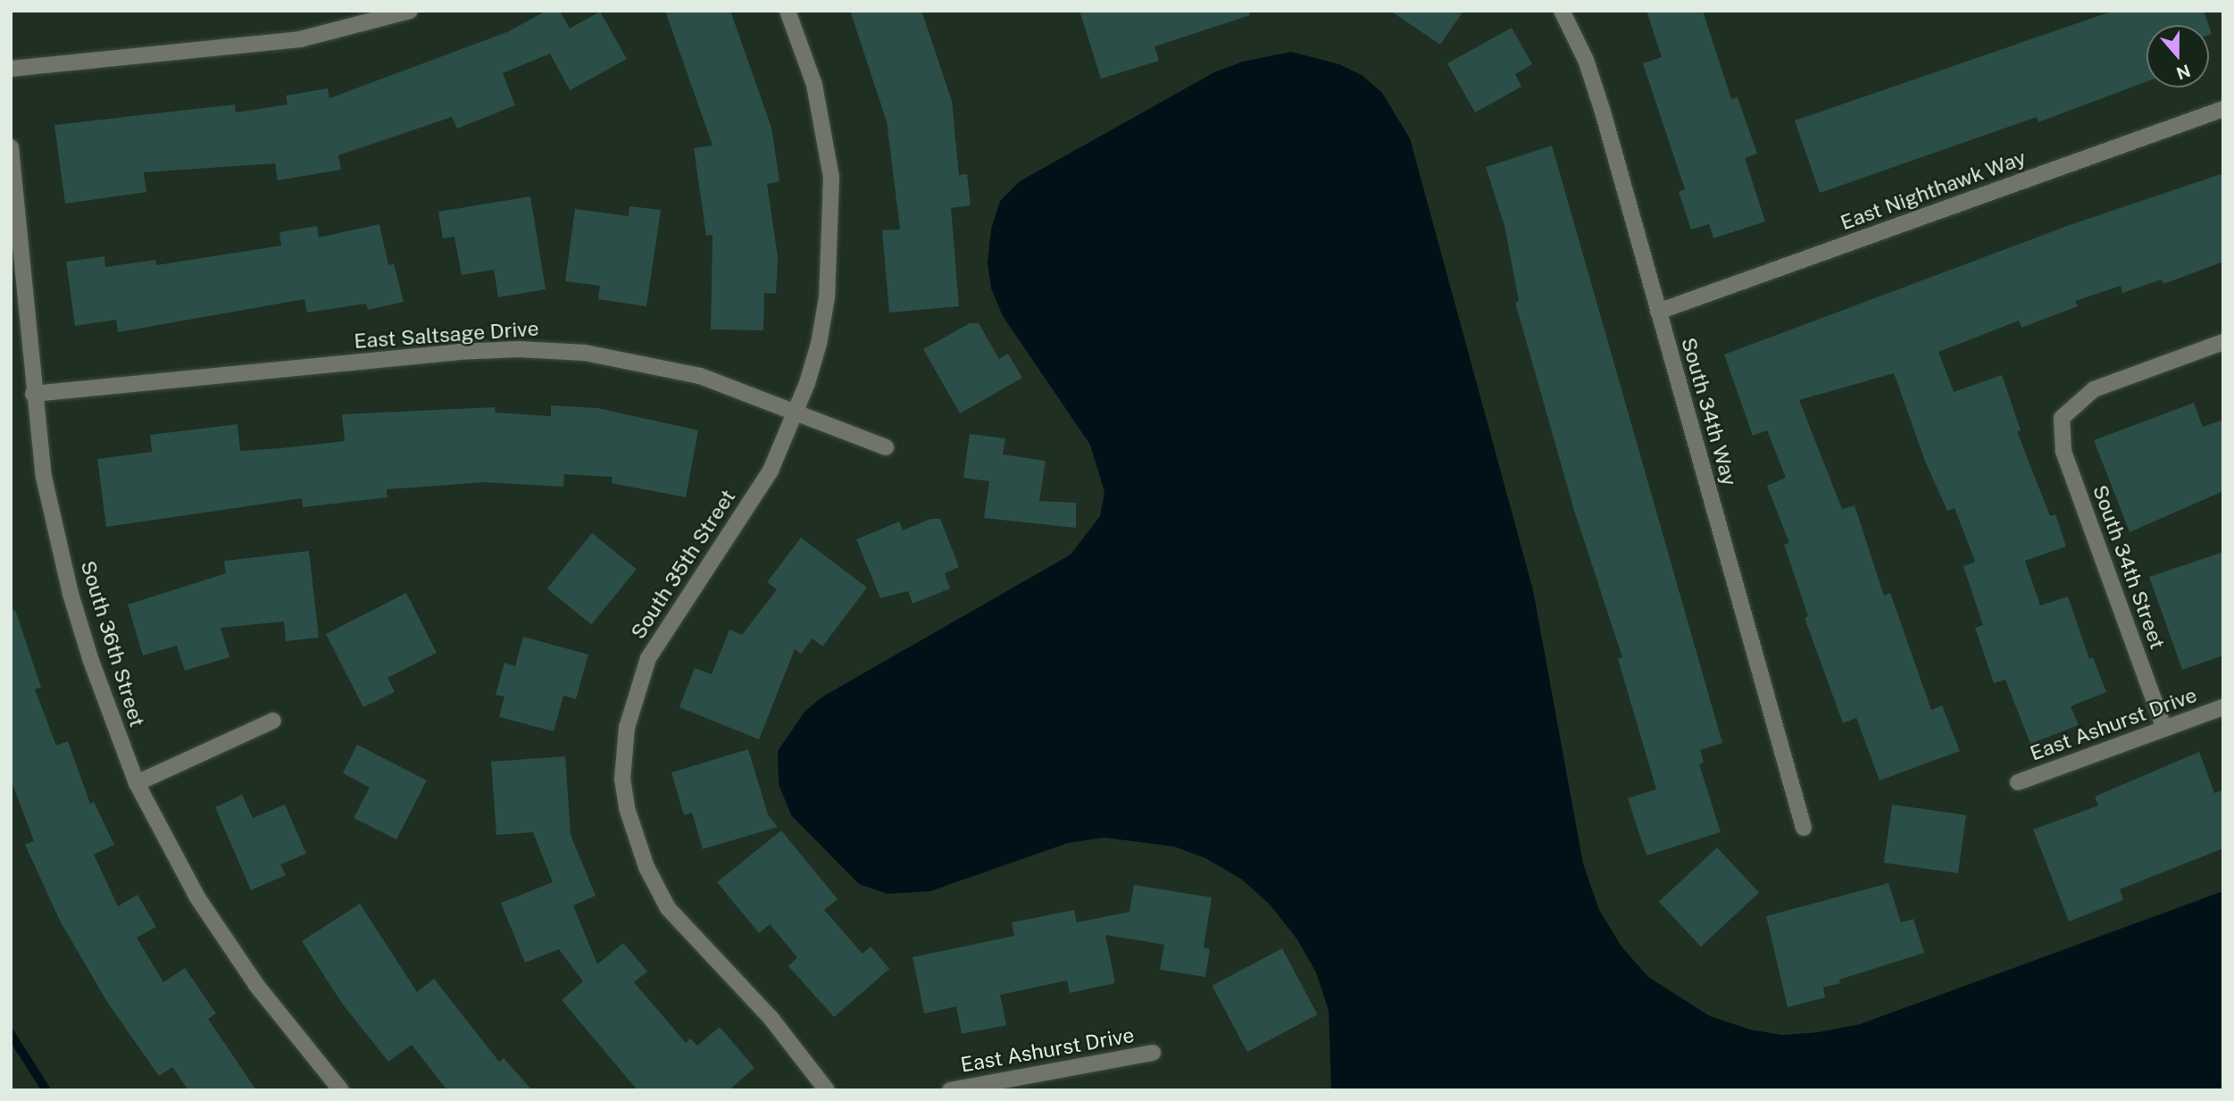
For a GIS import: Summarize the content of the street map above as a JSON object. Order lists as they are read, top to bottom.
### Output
{
  "streets": {
    "street": [
      "East Nighthawk Way",
      "East Saltsage Drive",
      "South 34th Way",
      "South 35th Street",
      "South 34th Street",
      "South 36th Street",
      "East Ashurst Drive"
    ]
  },
  "crossings": [
    ["East Nighthawk Way", "South 34th Way"],
    ["East Saltsage Drive", "South 35th Street"],
    ["East Saltsage Drive", "South 36th Street"],
    ["South 34th Street", "East Ashurst Drive"]
  ],
  "north": "bottom"
}
